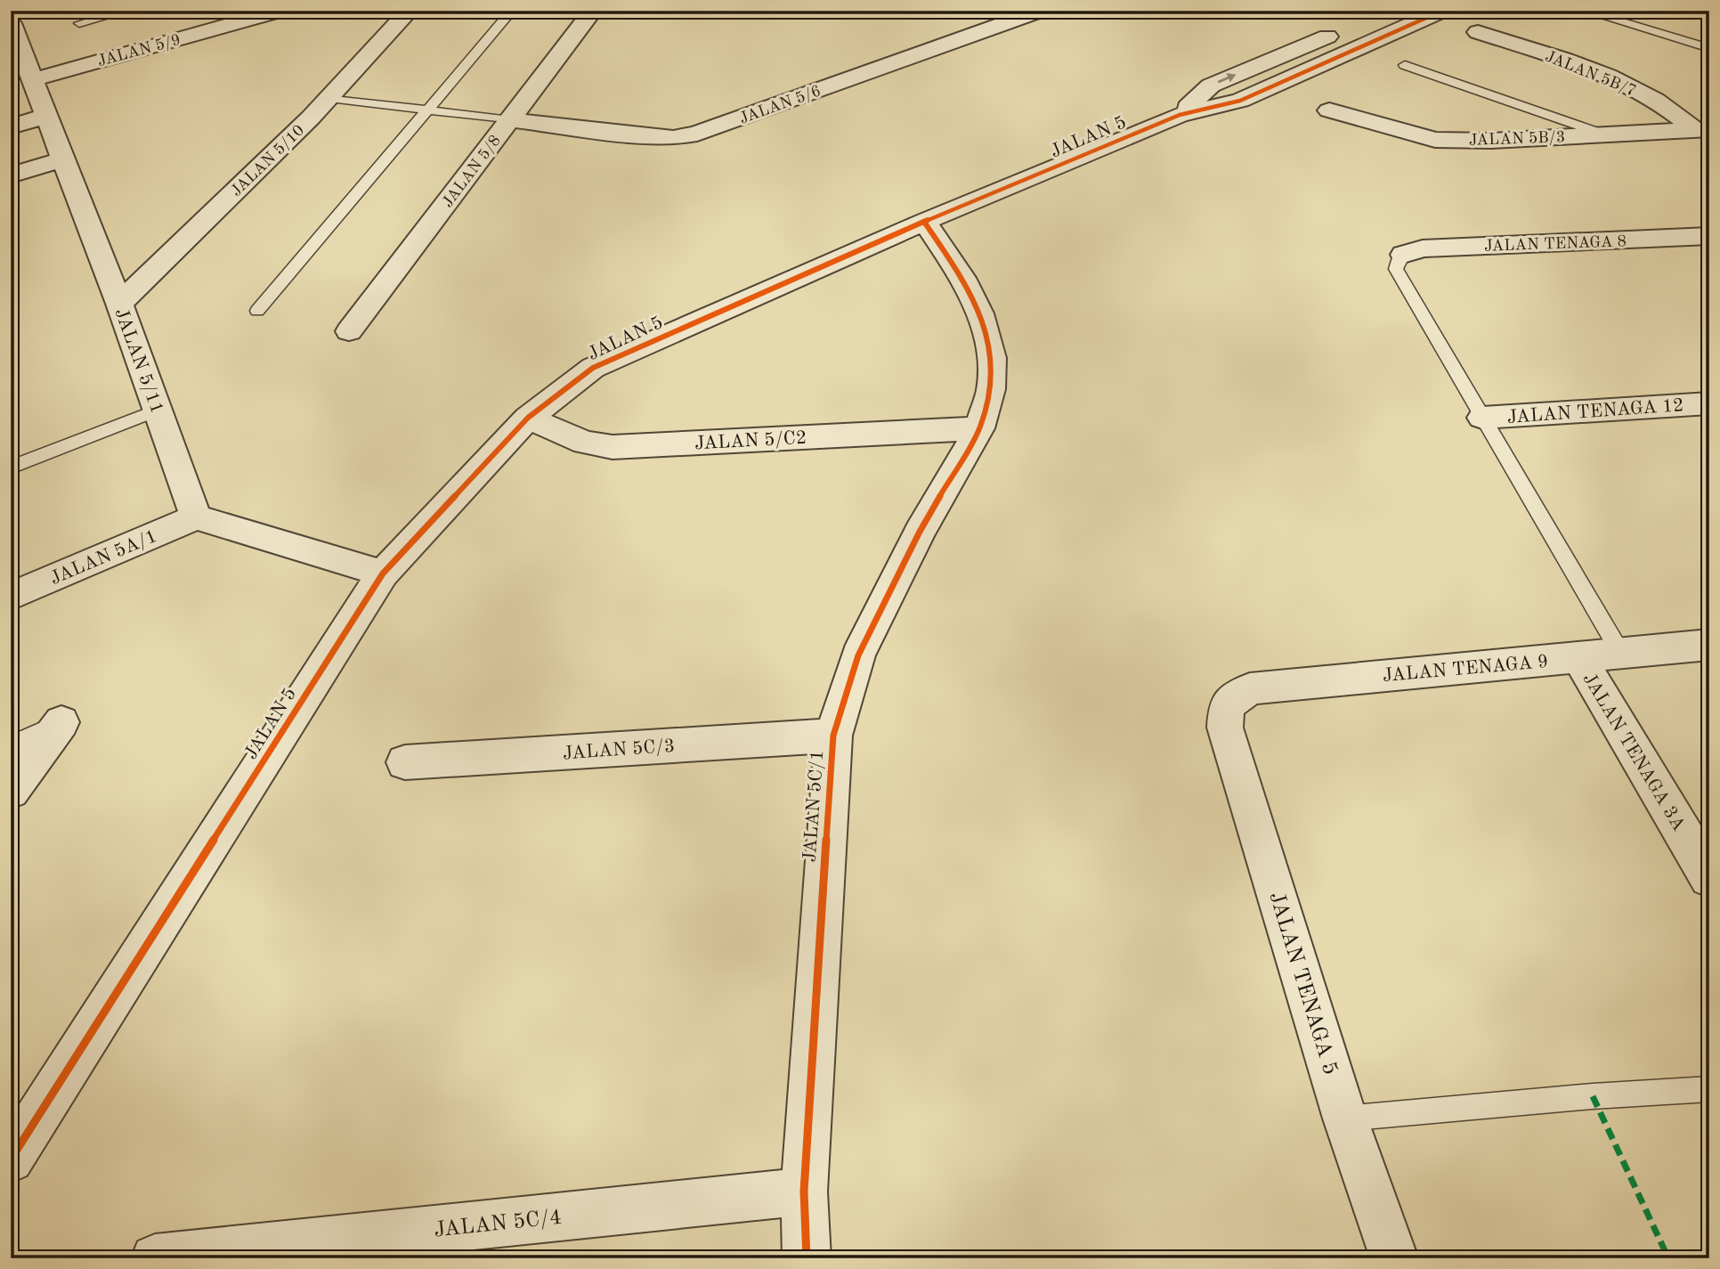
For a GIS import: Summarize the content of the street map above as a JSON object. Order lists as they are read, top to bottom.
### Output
{
  "streets": {
    "street": [
      "JALAN 5/9",
      "JALAN 5B/7",
      "JALAN 5/6",
      "JALAN 5",
      "JALAN 5B/3",
      "JALAN 5/10",
      "JALAN 5/8",
      "JALAN TENAGA 8",
      "JALAN 5/11",
      "JALAN TENAGA 12",
      "JALAN 5/C2",
      "JALAN 5A/1",
      "JALAN TENAGA 9",
      "JALAN 5C/3",
      "JALAN TENAGA 3A",
      "JALAN 5C/1",
      "JALAN TENAGA 5",
      "JALAN 5C/4"
    ]
  },
  "crossings": [
    ["JALAN 5/9", "JALAN 5/11"],
    ["JALAN 5B/7", "JALAN 5B/3"],
    ["JALAN 5/6", "JALAN 5/8"],
    ["JALAN 5", "JALAN 5/C2"],
    ["JALAN 5", "JALAN 5C/1"],
    ["JALAN 5/10", "JALAN 5/11"],
    ["JALAN 5/11", "JALAN 5A/1"],
    ["JALAN 5/C2", "JALAN 5C/1"],
    ["JALAN TENAGA 9", "JALAN TENAGA 3A"],
    ["JALAN TENAGA 9", "JALAN TENAGA 5"],
    ["JALAN 5C/3", "JALAN 5C/1"],
    ["JALAN 5C/1", "JALAN 5C/4"]
  ]
}
